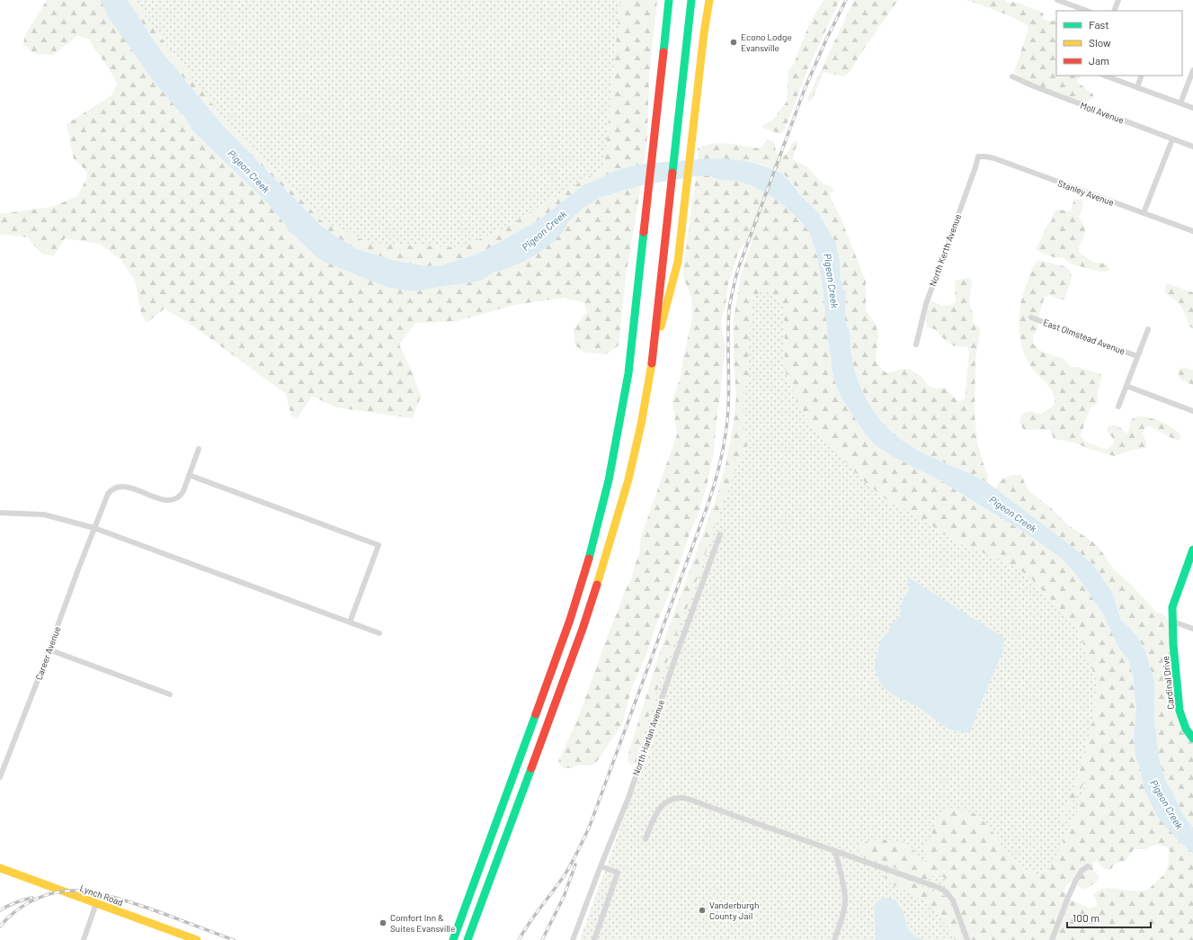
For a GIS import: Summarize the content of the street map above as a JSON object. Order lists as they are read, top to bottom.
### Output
{
  "streets": {
    "main road": ["Cardinal Drive", "Lynch Road"],
    "street": [
      "Moll Avenue",
      "Stanley Avenue",
      "North Kerth Avenue",
      "East Olmstead Avenue",
      "Career Avenue",
      "North Harlan Avenue"
    ]
  },
  "crossings": [
    ["Stanley Avenue", "North Kerth Avenue"]
  ],
  "water": ["Pigeon Creek"],
  "places": ["Econo Lodge Evansville", "Vanderburgh County Jail", "Comfort Inn & Suites Evansville"],
  "legend": ["Fast", "Slow", "Jam"],
  "scale_bar": "100 m"
}
